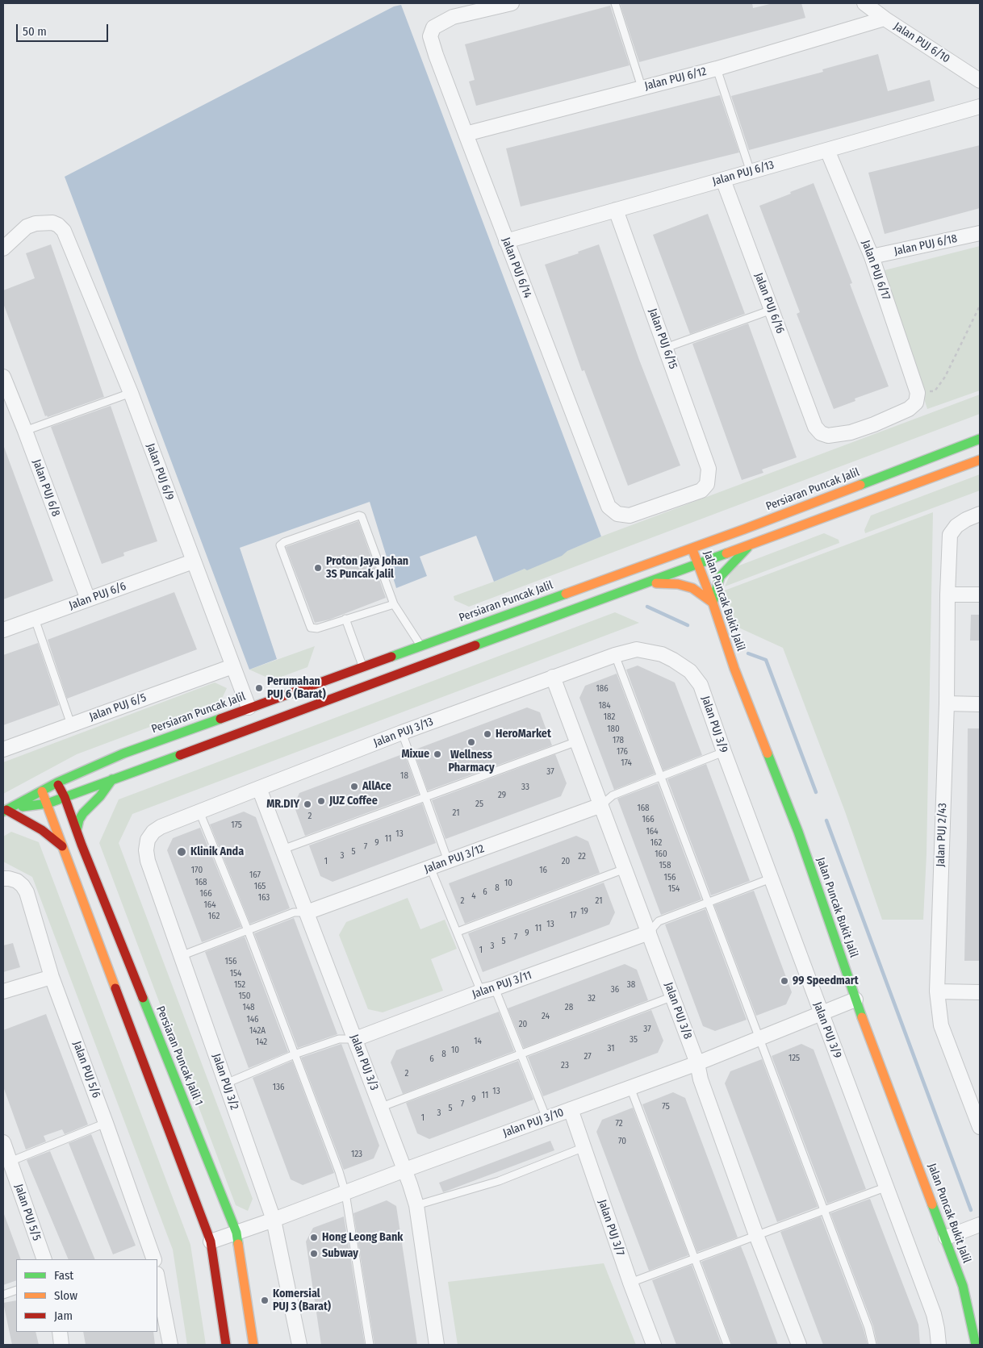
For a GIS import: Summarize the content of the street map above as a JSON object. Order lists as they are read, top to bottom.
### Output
{
  "streets": {
    "main road": ["Persiaran Puncak Jalil", "Jalan Puncak Bukit Jalil", "Persiaran Puncak Jalil 1"],
    "street": [
      "Jalan PUJ 6/10",
      "Jalan PUJ 6/12",
      "Jalan PUJ 6/13",
      "Jalan PUJ 6/18",
      "Jalan PUJ 6/14",
      "Jalan PUJ 6/17",
      "Jalan PUJ 6/16",
      "Jalan PUJ 6/15",
      "Jalan PUJ 6/9",
      "Jalan PUJ 6/8",
      "Jalan PUJ 6/6",
      "Jalan PUJ 6/5",
      "Jalan PUJ 3/9",
      "Jalan PUJ 3/13",
      "Jalan PUJ 2/43",
      "Jalan PUJ 3/12",
      "Jalan PUJ 3/11",
      "Jalan PUJ 3/8",
      "Jalan PUJ 3/3",
      "Jalan PUJ 5/6",
      "Jalan PUJ 3/2",
      "Jalan PUJ 3/10",
      "Jalan PUJ 5/5",
      "Jalan PUJ 3/7"
    ]
  },
  "crossings": [
    ["Jalan PUJ 6/10", "Jalan PUJ 6/12"],
    ["Jalan PUJ 6/12", "Jalan PUJ 6/14"],
    ["Jalan PUJ 6/13", "Jalan PUJ 6/14"],
    ["Jalan PUJ 6/13", "Jalan PUJ 6/17"],
    ["Jalan PUJ 6/13", "Jalan PUJ 6/16"],
    ["Jalan PUJ 6/13", "Jalan PUJ 6/15"],
    ["Jalan PUJ 6/18", "Jalan PUJ 6/17"],
    ["Jalan PUJ 6/14", "Jalan PUJ 6/15"],
    ["Jalan PUJ 6/17", "Jalan PUJ 6/16"],
    ["Jalan PUJ 6/9", "Persiaran Puncak Jalil"],
    ["Jalan PUJ 6/9", "Jalan PUJ 6/6"],
    ["Jalan PUJ 6/9", "Jalan PUJ 6/5"],
    ["Jalan PUJ 6/8", "Jalan PUJ 6/6"],
    ["Persiaran Puncak Jalil", "Jalan Puncak Bukit Jalil"],
    ["Persiaran Puncak Jalil", "Persiaran Puncak Jalil 1"],
    ["Jalan Puncak Bukit Jalil", "Jalan PUJ 3/10"],
    ["Jalan PUJ 3/9", "Jalan PUJ 3/13"],
    ["Jalan PUJ 3/9", "Jalan PUJ 3/10"],
    ["Jalan PUJ 3/13", "Jalan PUJ 3/8"],
    ["Jalan PUJ 3/13", "Jalan PUJ 3/3"],
    ["Jalan PUJ 3/13", "Jalan PUJ 3/2"],
    ["Jalan PUJ 3/12", "Jalan PUJ 3/8"],
    ["Jalan PUJ 3/12", "Jalan PUJ 3/3"],
    ["Jalan PUJ 3/11", "Jalan PUJ 3/8"],
    ["Jalan PUJ 3/11", "Jalan PUJ 3/3"],
    ["Jalan PUJ 3/8", "Jalan PUJ 3/10"],
    ["Persiaran Puncak Jalil 1", "Jalan PUJ 3/10"],
    ["Jalan PUJ 3/3", "Jalan PUJ 3/10"],
    ["Jalan PUJ 3/2", "Jalan PUJ 3/10"],
    ["Jalan PUJ 3/10", "Jalan PUJ 3/7"]
  ],
  "places": [
    "Proton Jaya Johan 3S Puncak Jalil",
    "Perumahan PUJ 6 (Barat)",
    "HeroMarket",
    "Wellness Pharmacy",
    "Mixue",
    "AllAce",
    "JUZ Coffee",
    "MR.DIY",
    "Klinik Anda",
    "99 Speedmart",
    "Hong Leong Bank",
    "Subway",
    "Komersial PUJ 3 (Barat)"
  ],
  "house_numbers": [
    "186",
    "184",
    "182",
    "180",
    "178",
    "176",
    "174",
    "37",
    "18",
    "33",
    "29",
    "25",
    "168",
    "21",
    "2",
    "166",
    "175",
    "164",
    "13",
    "11",
    "9",
    "162",
    "7",
    "5",
    "160",
    "3",
    "22",
    "1",
    "20",
    "158",
    "170",
    "16",
    "167",
    "156",
    "168",
    "10",
    "165",
    "8",
    "154",
    "6",
    "166",
    "4",
    "163",
    "2",
    "21",
    "164",
    "19",
    "17",
    "162",
    "13",
    "11",
    "9",
    "7",
    "5",
    "3",
    "1",
    "156",
    "154",
    "152",
    "38",
    "36",
    "150",
    "32",
    "148",
    "28",
    "24",
    "146",
    "20",
    "37",
    "142A",
    "35",
    "14",
    "142",
    "31",
    "10",
    "8",
    "27",
    "125",
    "6",
    "23",
    "2",
    "136",
    "13",
    "11",
    "9",
    "7",
    "75",
    "5",
    "3",
    "1",
    "72",
    "70",
    "123"
  ],
  "legend": ["Fast", "Slow", "Jam"],
  "scale_bar": "50 m"
}
